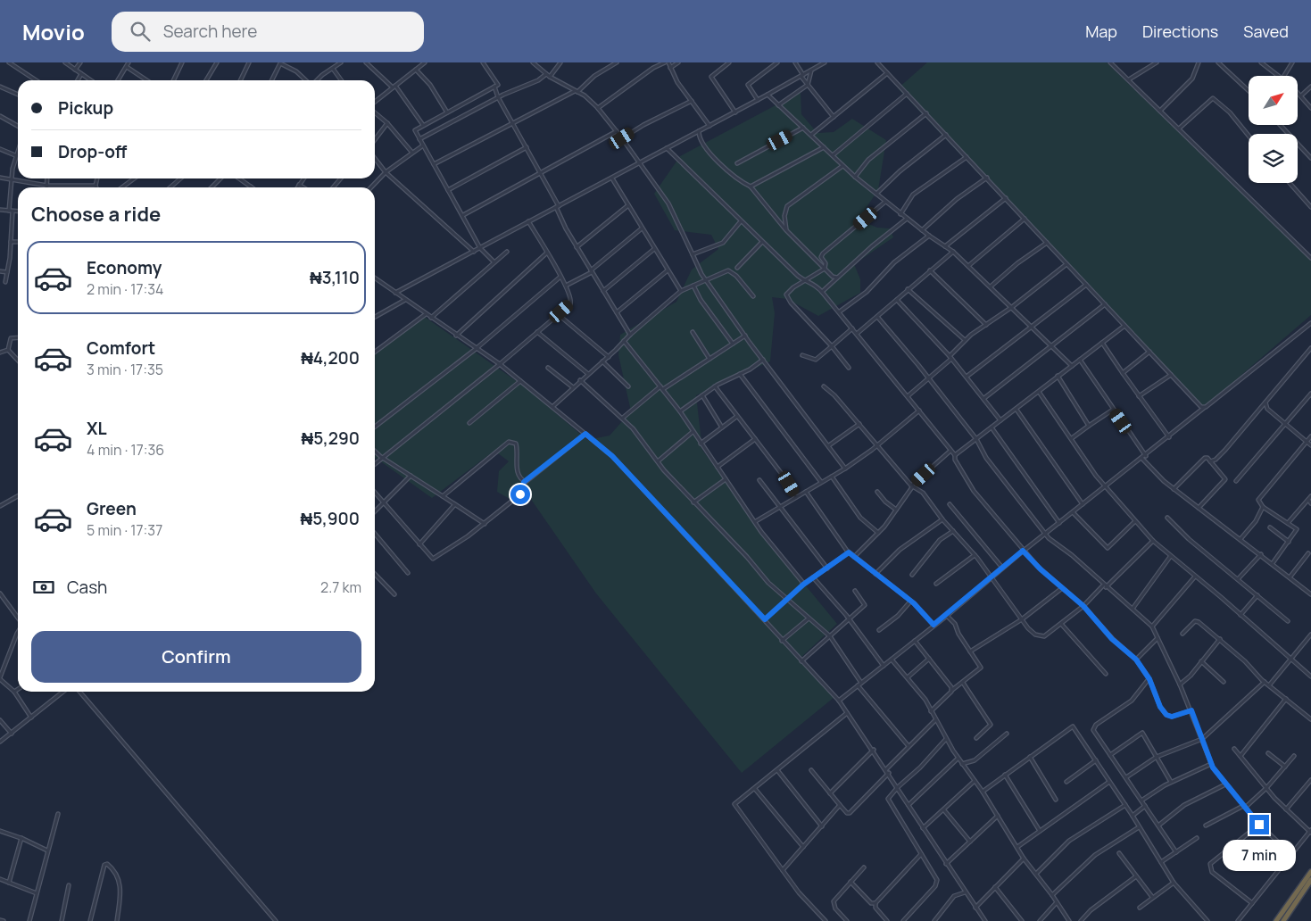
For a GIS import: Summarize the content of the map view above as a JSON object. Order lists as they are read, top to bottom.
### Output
{
  "north": "top right",
  "page": {
    "header": "Movio",
    "search": "Search here",
    "nav": ["Map", "Directions", "Saved"],
    "banner": ["Pickup", "Drop-off"],
    "heading": "Choose a ride",
    "list": [
      {
        "name": "Economy",
        "note": "2 min · 17:34",
        "value": "₦3,110"
      },
      {
        "name": "Comfort",
        "note": "3 min · 17:35",
        "value": "₦4,200"
      },
      {
        "name": "XL",
        "note": "4 min · 17:36",
        "value": "₦5,290"
      },
      {
        "name": "Green",
        "note": "5 min · 17:37",
        "value": "₦5,900"
      }
    ],
    "pay": ["Cash", "2.7 km"],
    "buttons": "Confirm",
    "bubble": "7 min"
  }
}
